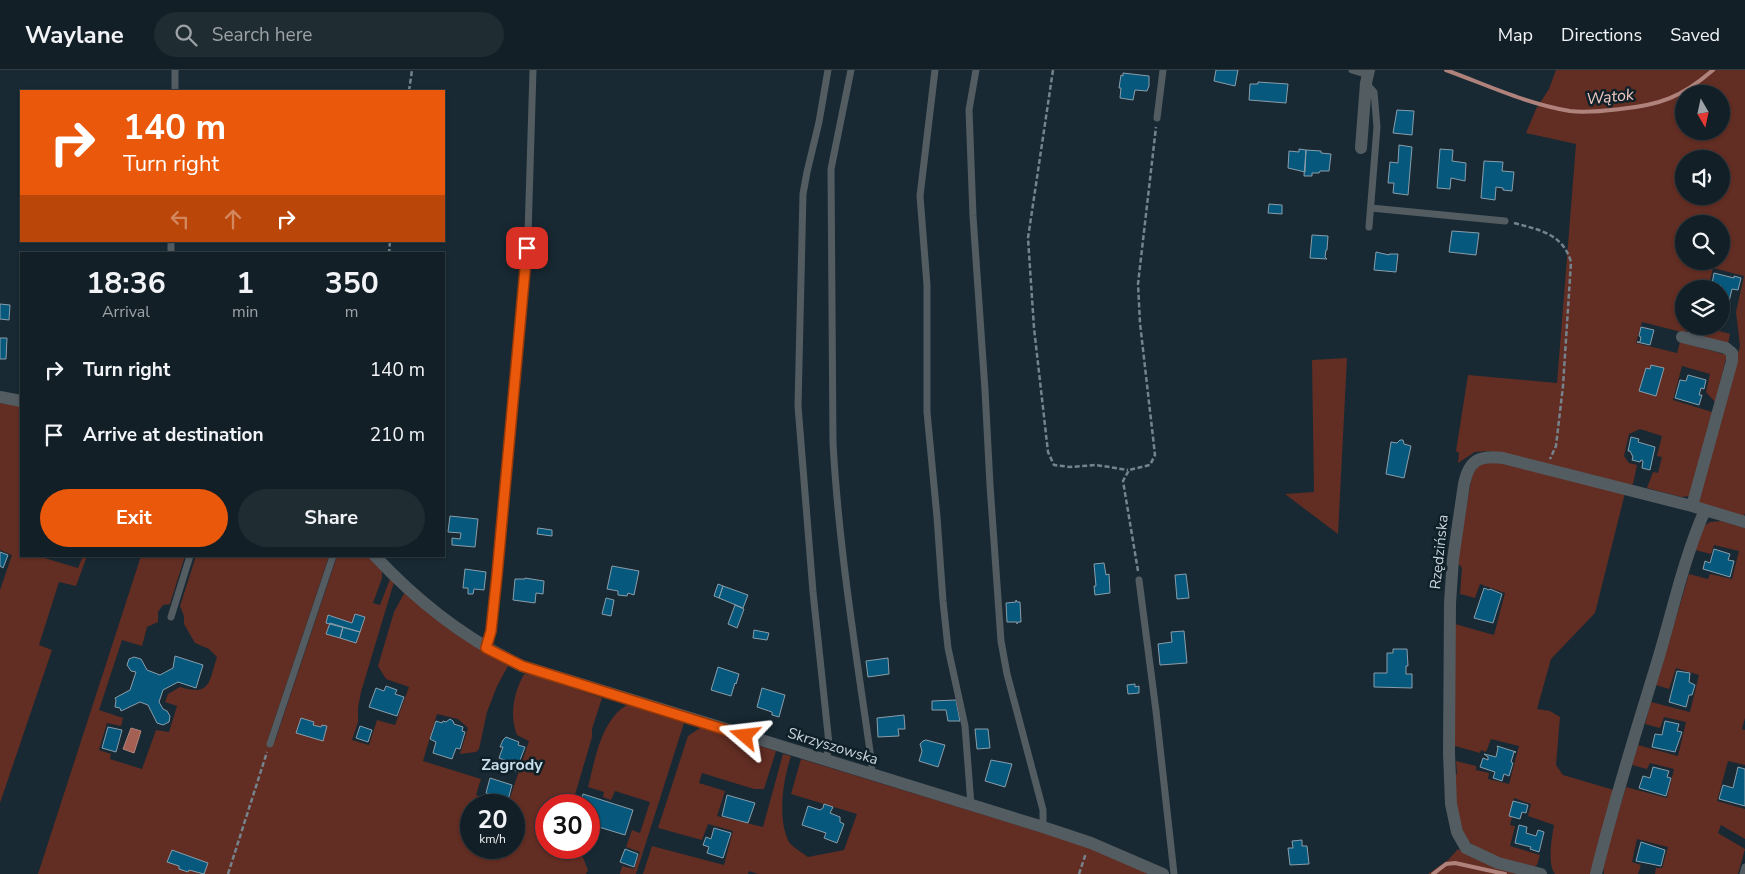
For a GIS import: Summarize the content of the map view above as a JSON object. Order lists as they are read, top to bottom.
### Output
{
  "streets": {
    "street": ["Rzędzińska", "Skrzyszowska"]
  },
  "districts": ["Zagrody"],
  "water": ["Wątok"],
  "north": "bottom",
  "page": {
    "header": "Waylane",
    "search": "Search here",
    "nav": ["Map", "Directions", "Saved"],
    "turn": ["140 m", "Turn right"],
    "eta": [
      "18:36",
      "Arrival",
      "1",
      "min",
      "350",
      "m"
    ],
    "list": [
      {
        "name": "Turn right",
        "value": "140 m"
      },
      {
        "name": "Arrive at destination",
        "value": "210 m"
      }
    ],
    "buttons": ["Exit", "Share"],
    "speed": "20 km/h",
    "limit": "30"
  }
}
